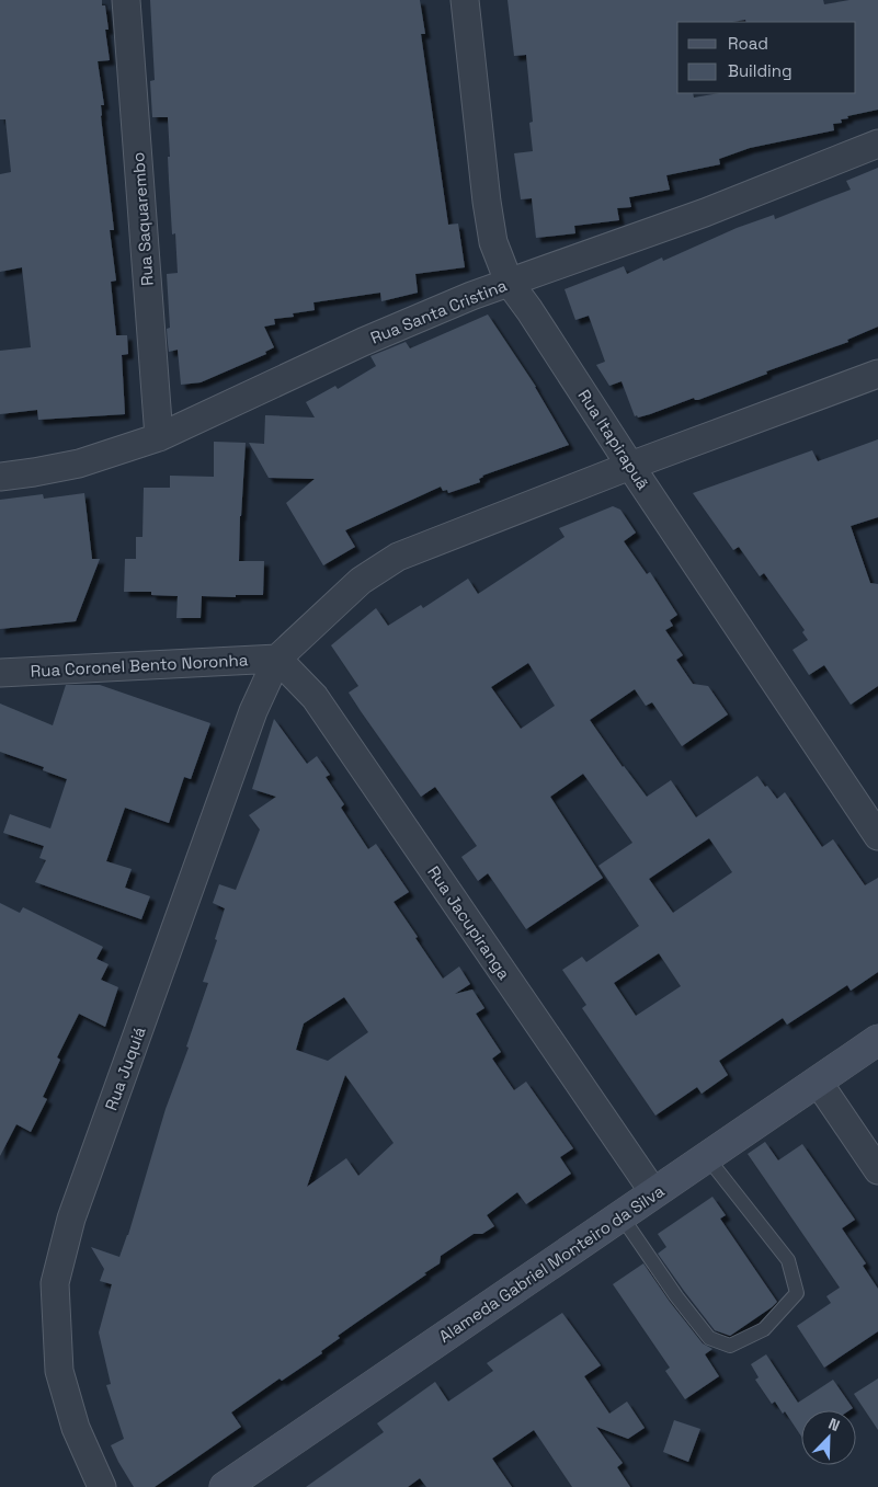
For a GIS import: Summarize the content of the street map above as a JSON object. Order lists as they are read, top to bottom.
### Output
{
  "streets": {
    "street": [
      "Rua Saquarembo",
      "Rua Santa Cristina",
      "Rua Itapirapuã",
      "Rua Coronel Bento Noronha",
      "Rua Jacupiranga",
      "Rua Juquiá",
      "Alameda Gabriel Monteiro da Silva"
    ]
  },
  "crossings": [
    ["Rua Saquarembo", "Rua Santa Cristina"],
    ["Rua Santa Cristina", "Rua Itapirapuã"],
    ["Rua Coronel Bento Noronha", "Rua Jacupiranga"],
    ["Rua Coronel Bento Noronha", "Rua Juquiá"],
    ["Rua Jacupiranga", "Rua Juquiá"],
    ["Rua Jacupiranga", "Alameda Gabriel Monteiro da Silva"]
  ],
  "legend": ["Road", "Building"],
  "north": "top right"
}
